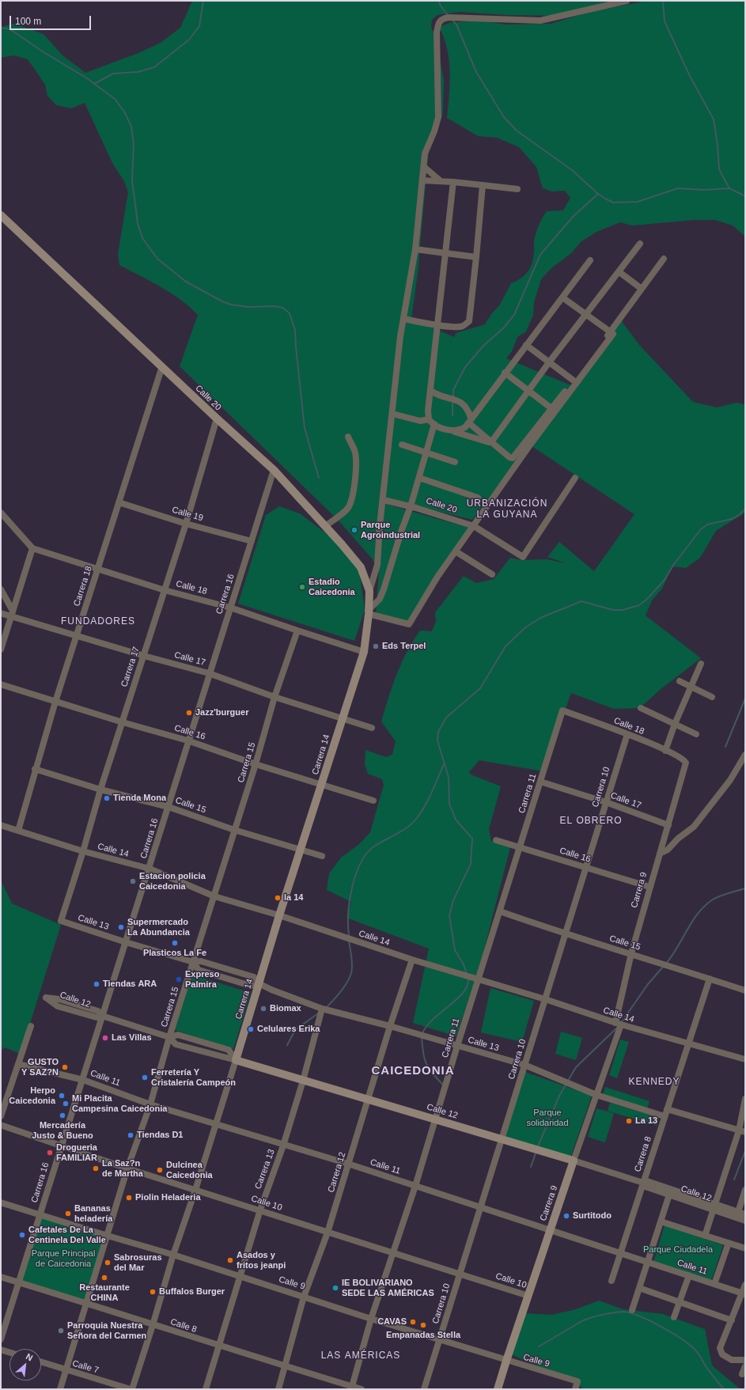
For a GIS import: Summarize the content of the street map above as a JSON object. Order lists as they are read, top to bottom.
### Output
{
  "streets": {
    "main road": [
      "Calle 20",
      "Carrera 14",
      "Carrera 9",
      "Calle 12"
    ],
    "street": [
      "Calle 19",
      "Carrera 18",
      "Calle 18",
      "Carrera 16",
      "Calle 17",
      "Carrera 17",
      "Calle 16",
      "Carrera 15",
      "Carrera 10",
      "Carrera 11",
      "Calle 15",
      "Calle 14",
      "Calle 13",
      "Calle 11",
      "Carrera 8",
      "Carrera 13",
      "Carrera 12",
      "Calle 10",
      "Calle 9",
      "Calle 8",
      "Calle 7"
    ]
  },
  "crossings": [
    ["Calle 20", "Carrera 18"],
    ["Calle 20", "Carrera 16"],
    ["Calle 20", "Carrera 17"],
    ["Calle 20", "Carrera 14"],
    ["Calle 19", "Carrera 18"],
    ["Calle 19", "Carrera 16"],
    ["Calle 19", "Carrera 17"],
    ["Carrera 18", "Calle 18"],
    ["Carrera 18", "Calle 17"],
    ["Carrera 18", "Calle 16"],
    ["Carrera 18", "Calle 15"],
    ["Carrera 18", "Calle 14"],
    ["Calle 18", "Carrera 16"],
    ["Calle 18", "Carrera 17"],
    ["Calle 18", "Carrera 14"],
    ["Calle 18", "Carrera 15"],
    ["Calle 18", "Carrera 10"],
    ["Calle 18", "Carrera 11"],
    ["Calle 18", "Carrera 9"],
    ["Carrera 16", "Calle 17"],
    ["Carrera 16", "Calle 16"],
    ["Carrera 16", "Calle 15"],
    ["Carrera 16", "Calle 14"],
    ["Carrera 16", "Calle 13"],
    ["Carrera 16", "Calle 12"],
    ["Carrera 16", "Calle 11"],
    ["Carrera 16", "Calle 10"],
    ["Carrera 16", "Calle 9"],
    ["Carrera 16", "Calle 8"],
    ["Calle 17", "Carrera 17"],
    ["Calle 17", "Carrera 14"],
    ["Calle 17", "Carrera 15"],
    ["Calle 17", "Carrera 10"],
    ["Calle 17", "Carrera 11"],
    ["Calle 17", "Carrera 9"],
    ["Carrera 17", "Calle 16"],
    ["Carrera 17", "Calle 15"],
    ["Carrera 17", "Calle 14"],
    ["Carrera 17", "Calle 13"],
    ["Calle 16", "Carrera 14"],
    ["Calle 16", "Carrera 15"],
    ["Calle 16", "Carrera 10"],
    ["Calle 16", "Carrera 11"],
    ["Calle 16", "Carrera 9"],
    ["Carrera 14", "Calle 15"],
    ["Carrera 14", "Calle 14"],
    ["Carrera 14", "Calle 13"],
    ["Carrera 14", "Calle 12"],
    ["Carrera 14", "Calle 11"],
    ["Carrera 14", "Calle 10"],
    ["Carrera 14", "Calle 9"],
    ["Carrera 14", "Calle 8"],
    ["Carrera 14", "Calle 7"],
    ["Carrera 15", "Calle 15"],
    ["Carrera 15", "Calle 14"],
    ["Carrera 15", "Calle 13"],
    ["Carrera 15", "Calle 12"],
    ["Carrera 15", "Calle 11"],
    ["Carrera 15", "Calle 10"],
    ["Carrera 15", "Calle 9"],
    ["Carrera 15", "Calle 8"],
    ["Carrera 15", "Calle 7"],
    ["Carrera 10", "Calle 15"],
    ["Carrera 10", "Calle 14"],
    ["Carrera 10", "Calle 13"],
    ["Carrera 10", "Calle 12"],
    ["Carrera 10", "Calle 11"],
    ["Carrera 10", "Calle 10"],
    ["Carrera 10", "Calle 9"],
    ["Carrera 11", "Calle 15"],
    ["Carrera 11", "Calle 14"],
    ["Carrera 11", "Calle 13"],
    ["Carrera 11", "Calle 12"],
    ["Carrera 11", "Calle 11"],
    ["Carrera 11", "Calle 10"],
    ["Carrera 11", "Calle 9"],
    ["Carrera 11", "Calle 8"],
    ["Calle 15", "Carrera 9"],
    ["Calle 15", "Carrera 8"],
    ["Calle 14", "Carrera 9"],
    ["Calle 14", "Carrera 8"],
    ["Calle 14", "Carrera 12"],
    ["Carrera 9", "Calle 13"],
    ["Carrera 9", "Calle 12"],
    ["Carrera 9", "Calle 11"],
    ["Carrera 9", "Calle 10"],
    ["Carrera 9", "Calle 9"],
    ["Calle 13", "Carrera 8"],
    ["Calle 13", "Carrera 13"],
    ["Calle 13", "Carrera 12"],
    ["Calle 12", "Carrera 8"],
    ["Calle 12", "Carrera 13"],
    ["Calle 12", "Carrera 12"],
    ["Calle 11", "Carrera 8"],
    ["Calle 11", "Carrera 13"],
    ["Calle 11", "Carrera 12"],
    ["Carrera 13", "Calle 10"],
    ["Carrera 13", "Calle 9"],
    ["Carrera 13", "Calle 8"],
    ["Carrera 12", "Calle 10"],
    ["Carrera 12", "Calle 9"],
    ["Carrera 12", "Calle 8"]
  ],
  "districts": [
    "URBANIZACIÓN LA GUYANA",
    "FUNDADORES",
    "EL OBRERO",
    "CAICEDONIA",
    "KENNEDY",
    "LAS AMÉRICAS"
  ],
  "parks": ["Parque solidaridad", "Parque Ciudadela", "Parque Principal de Caicedonia"],
  "places": [
    "Parque Agroindustrial",
    "Estadio Caicedonia",
    "Eds Terpel",
    "Jazz'burguer",
    "Tienda Mona",
    "Estacion policia Caicedonia",
    "la 14",
    "Supermercado La Abundancia",
    "Plasticos La Fe",
    "Expreso Palmira",
    "Tiendas ARA",
    "Biomax",
    "Celulares Erika",
    "Las Villas",
    "GUSTO Y SAZ?N",
    "Ferretería Y Cristalería Campeón",
    "Herpo Caicedonia",
    "Mi Placita Campesina Caicedonia",
    "Mercadería Justo & Bueno",
    "La 13",
    "Tiendas D1",
    "Drogueria FAMILIAR",
    "La Saz?n de Martha",
    "Dulcinea Caicedonia",
    "Piolin Heladeria",
    "Bananas heladería",
    "Surtitodo",
    "Cafetales De La Centinela Del Valle",
    "Asados y fritos jeanpi",
    "Sabrosuras del Mar",
    "Restaurante CHINA",
    "IE BOLIVARIANO SEDE LAS AMÉRICAS",
    "Buffalos Burger",
    "CAVAS",
    "Empanadas Stella",
    "Parroquia Nuestra Señora del Carmen"
  ],
  "scale_bar": "100 m",
  "north": "top right"
}
